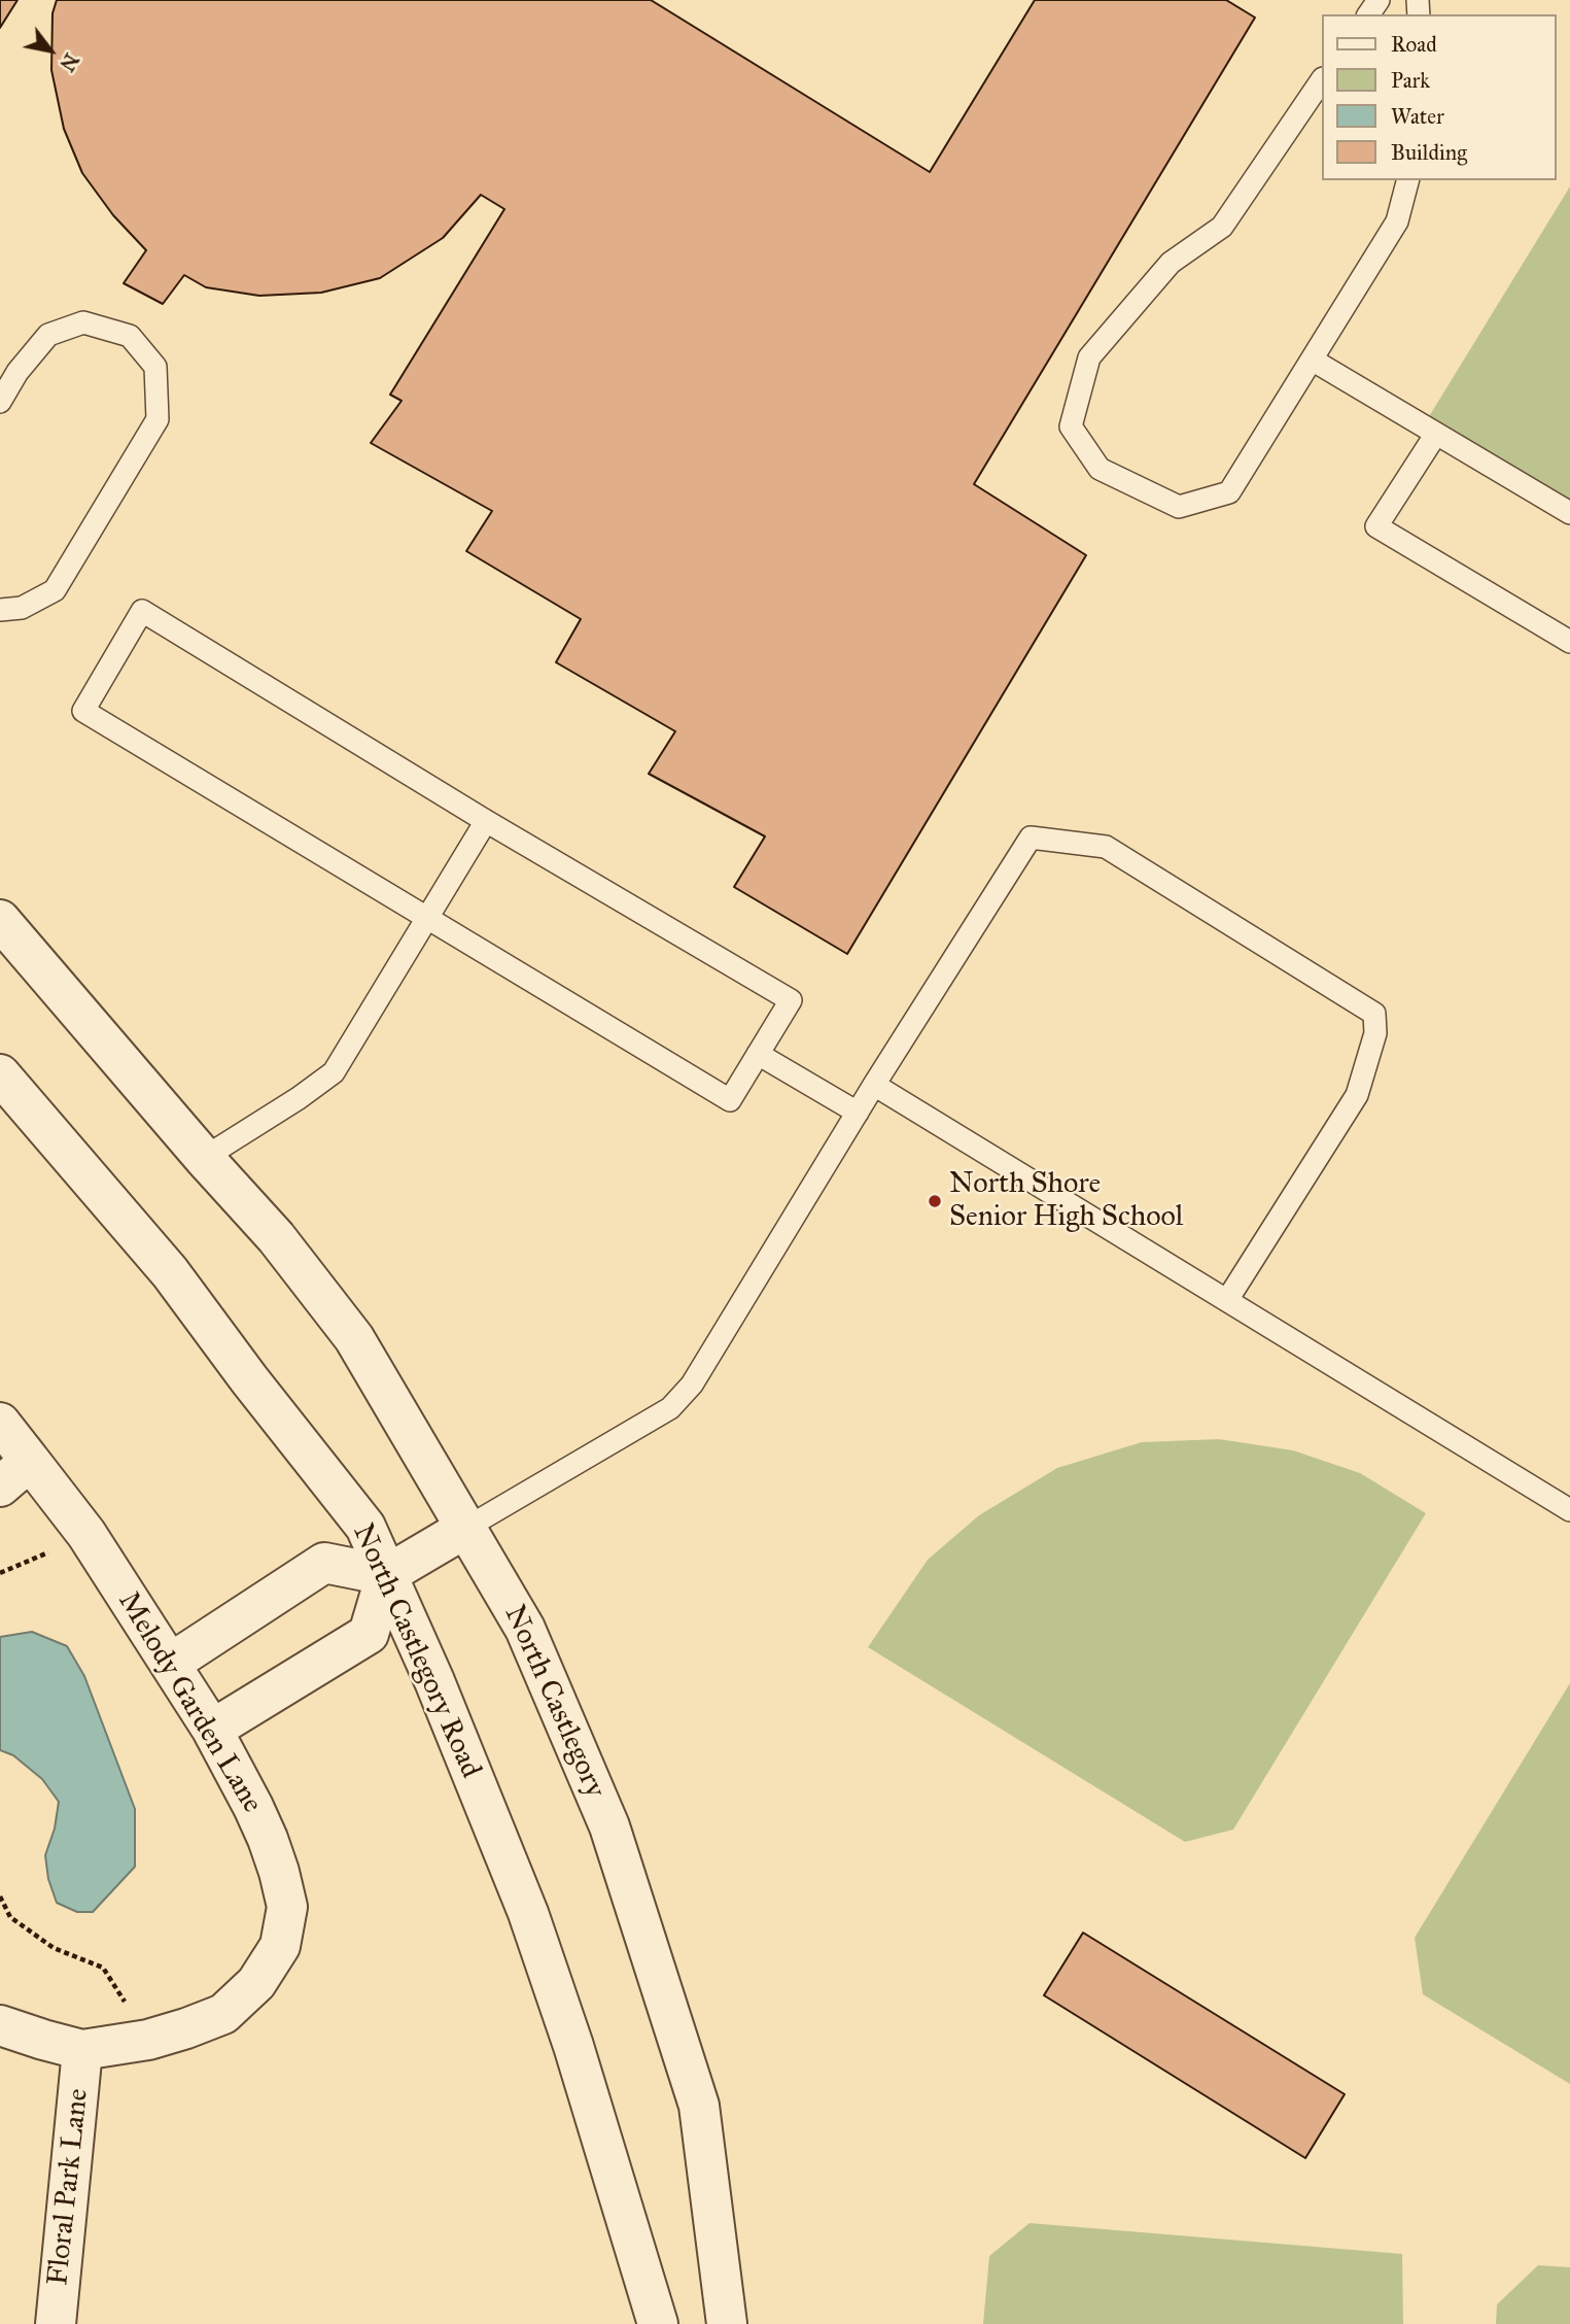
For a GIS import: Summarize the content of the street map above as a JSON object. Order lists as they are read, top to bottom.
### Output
{
  "streets": {
    "street": [
      "North Castlegory Road",
      "North Castlegory",
      "Melody Garden Lane",
      "Floral Park Lane"
    ]
  },
  "crossings": [
    ["Melody Garden Lane", "Floral Park Lane"]
  ],
  "places": ["North Shore Senior High School"],
  "legend": [
    "Road",
    "Park",
    "Water",
    "Building"
  ],
  "north": "bottom right"
}
